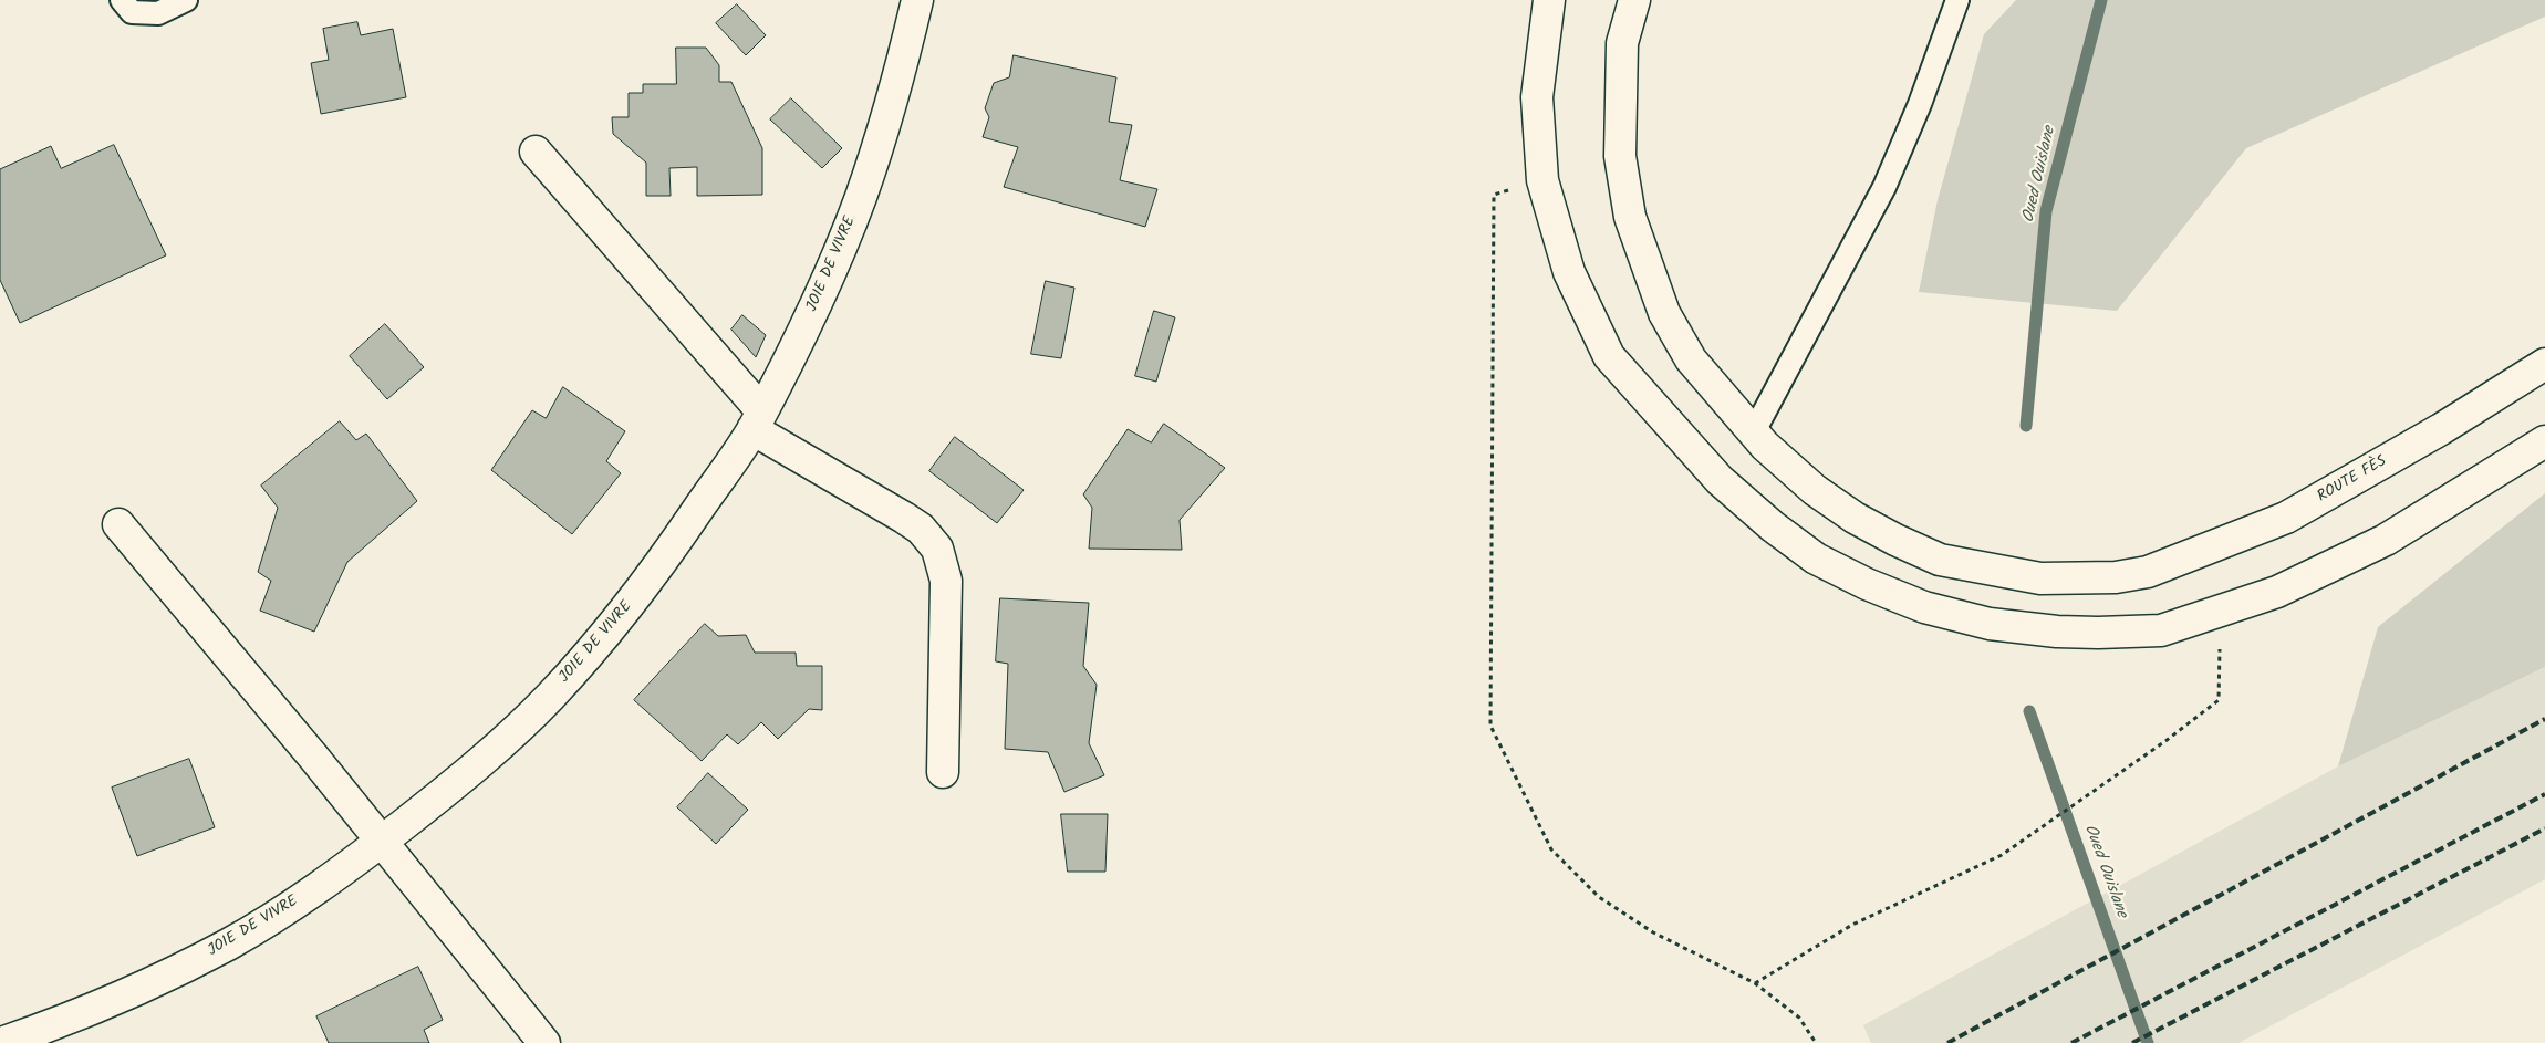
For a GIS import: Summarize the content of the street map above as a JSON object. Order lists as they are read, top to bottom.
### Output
{
  "streets": {
    "street": ["JOIE DE VIVRE", "ROUTE FÈS"]
  },
  "water": ["Oued Ouislane"]
}
